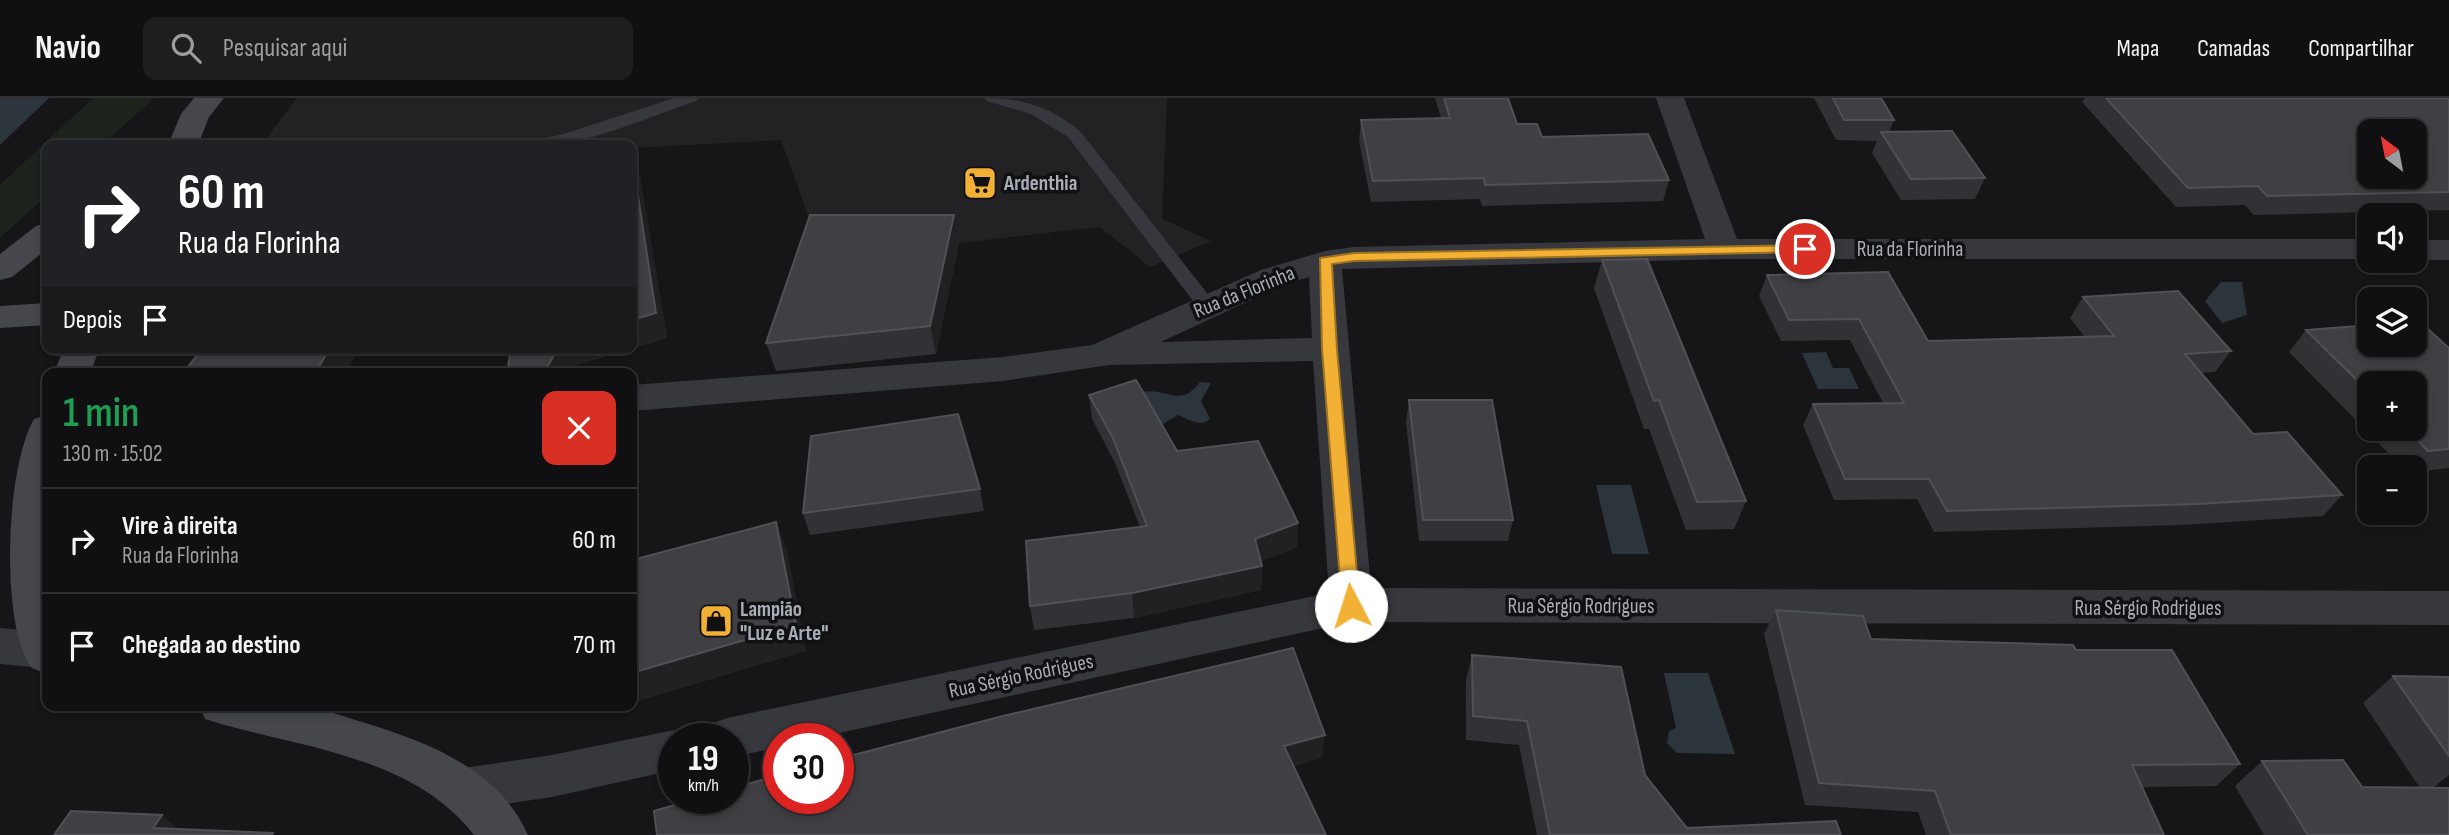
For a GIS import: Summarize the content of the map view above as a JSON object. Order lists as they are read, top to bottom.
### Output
{
  "streets": {
    "street": ["Rua da Florinha", "Rua Sérgio Rodrigues"]
  },
  "places": {
    "supermarket": ["Ardenthia"],
    "shop": ["Lampião \"Luz e Arte\""]
  },
  "north": "top left",
  "page": {
    "header": "Navio",
    "search": "Pesquisar aqui",
    "nav": ["Mapa", "Camadas", "Compartilhar"],
    "map_buttons": ["+", "−"],
    "turn": ["60 m", "Rua da Florinha"],
    "then": "Depois",
    "heading": ["1 min", "130 m · 15:02"],
    "list": [
      {
        "name": "Vire à direita",
        "note": "Rua da Florinha",
        "value": "60 m"
      },
      {
        "name": "Chegada ao destino",
        "value": "70 m"
      }
    ],
    "speed": "19 km/h",
    "limit": "30"
  }
}
